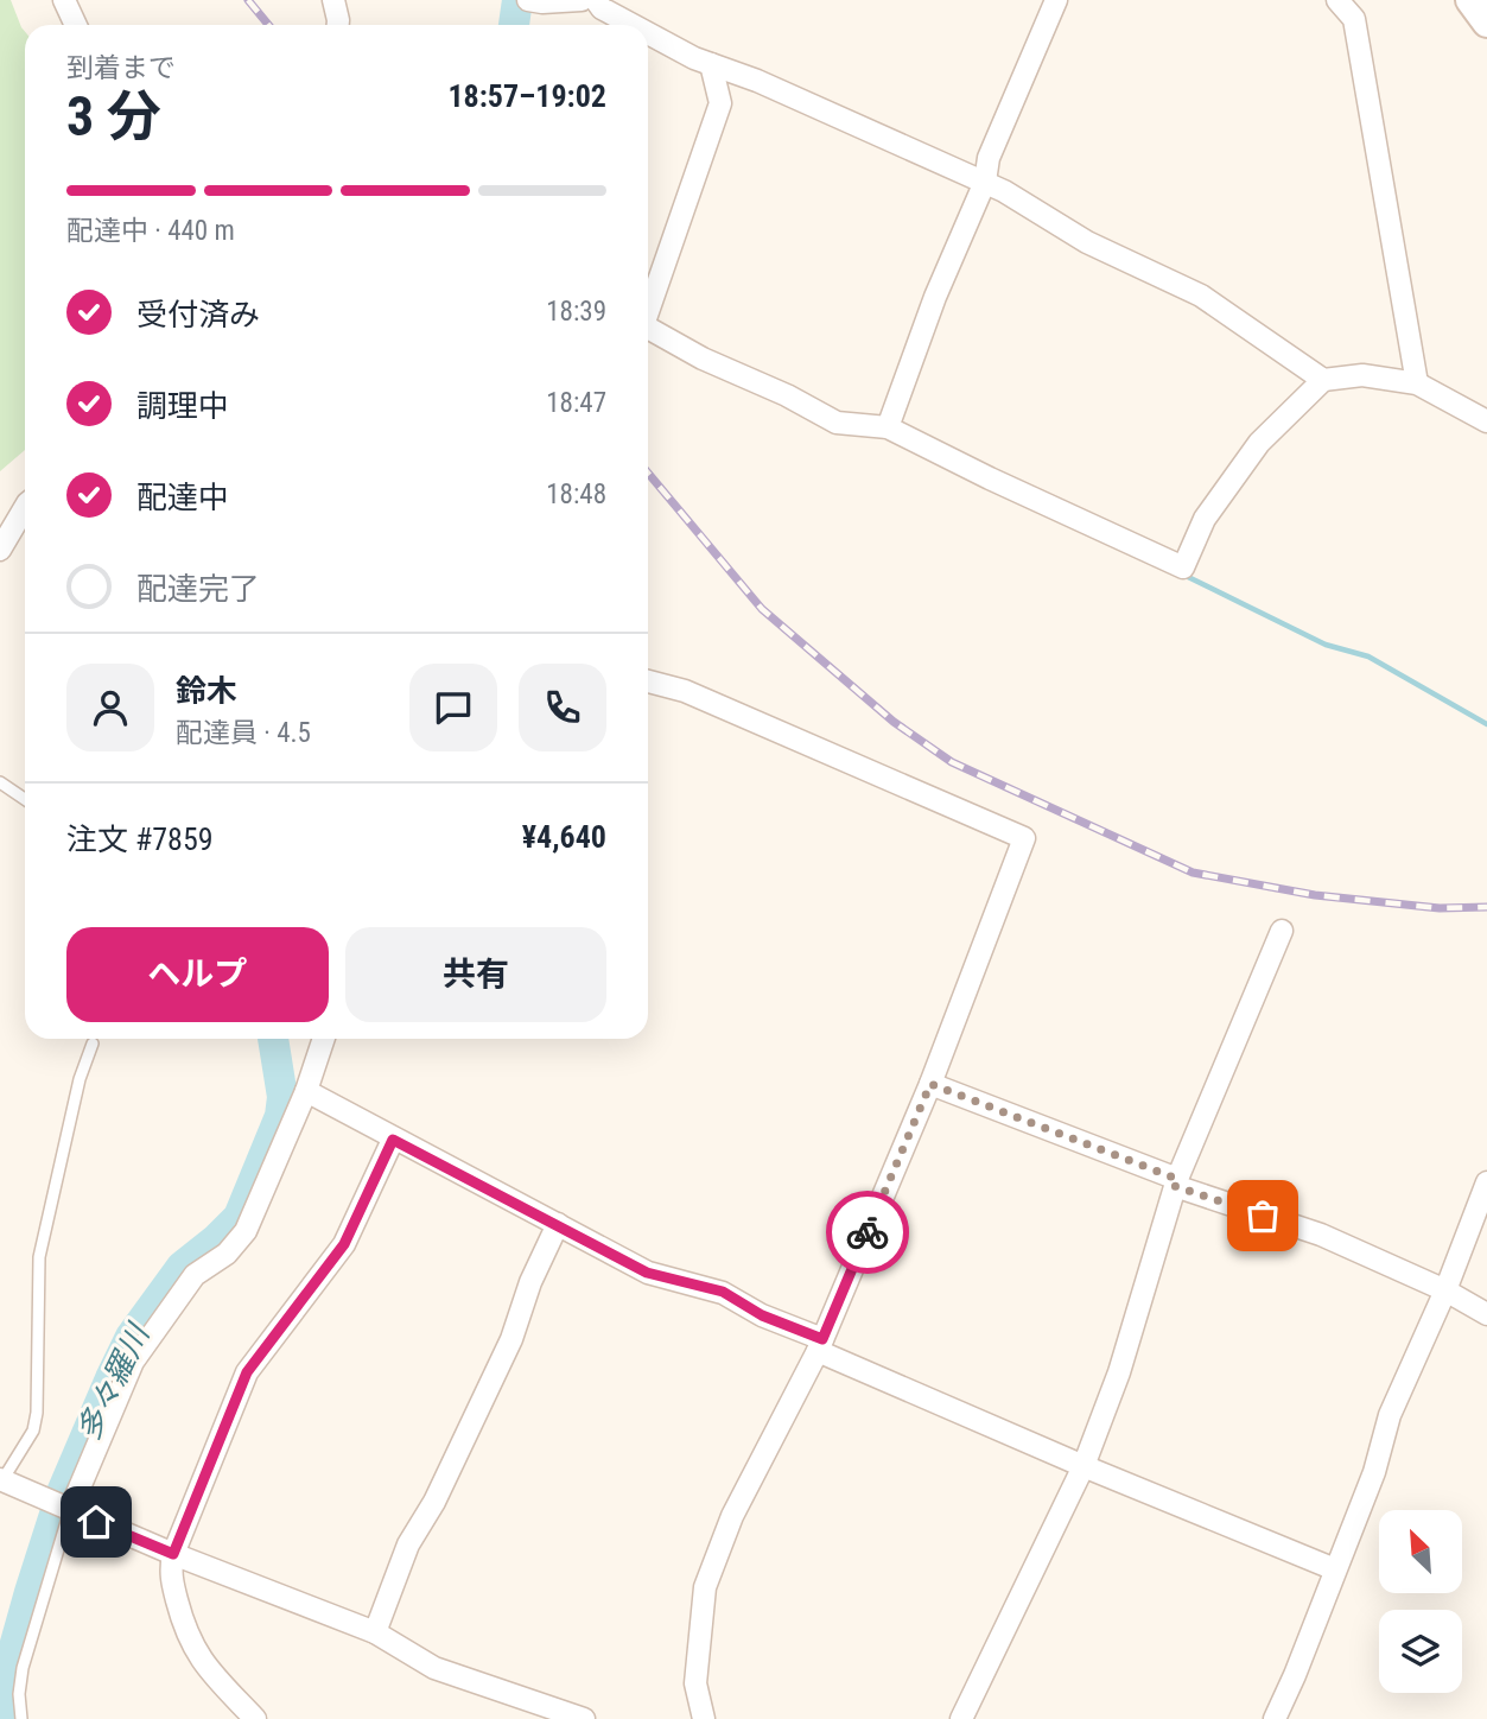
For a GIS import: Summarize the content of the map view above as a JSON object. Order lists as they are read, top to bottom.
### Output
{
  "water": ["多々羅川"],
  "north": "top left",
  "page": {
    "heading": ["3 分", "到着まで", "18:57–19:02"],
    "panel": [
      "鈴木",
      "配達員 · 4.5",
      "注文 #7859",
      "¥4,640"
    ],
    "bar": "配達中 · 440 m",
    "list": [
      ["受付済み", "18:39"],
      ["調理中", "18:47"],
      ["配達中", "18:48"],
      "配達完了"
    ],
    "buttons": ["ヘルプ", "共有"]
  }
}
